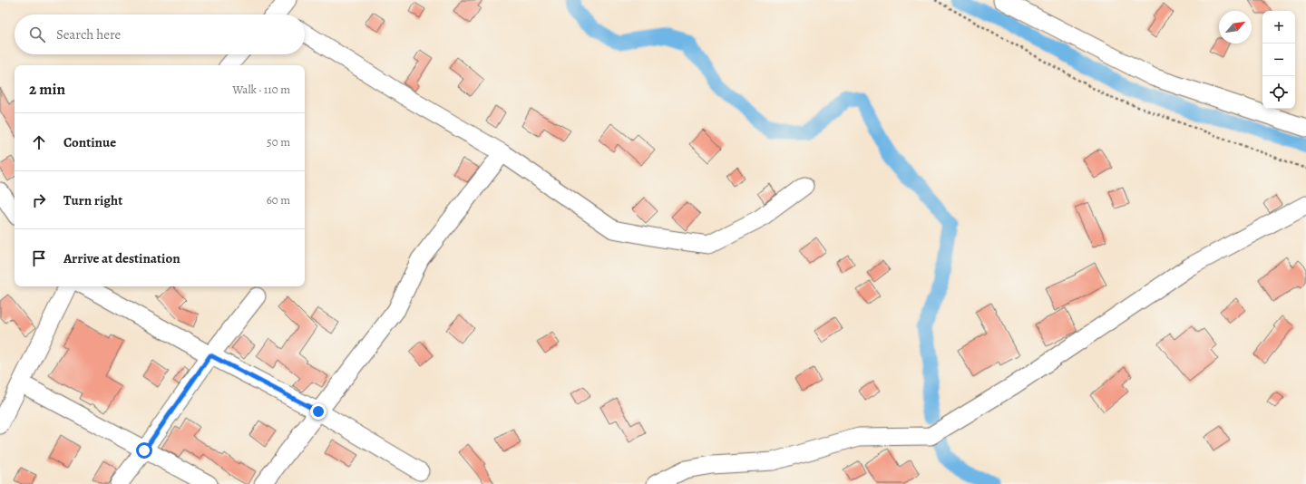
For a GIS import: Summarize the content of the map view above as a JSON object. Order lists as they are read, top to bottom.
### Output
{
  "north": "top right",
  "page": {
    "map_buttons": ["+", "−"],
    "search": "Search here",
    "heading": ["2 min", "Walk · 110 m"],
    "list": [
      ["Continue", "50 m"],
      ["Turn right", "60 m"],
      "Arrive at destination"
    ]
  }
}
